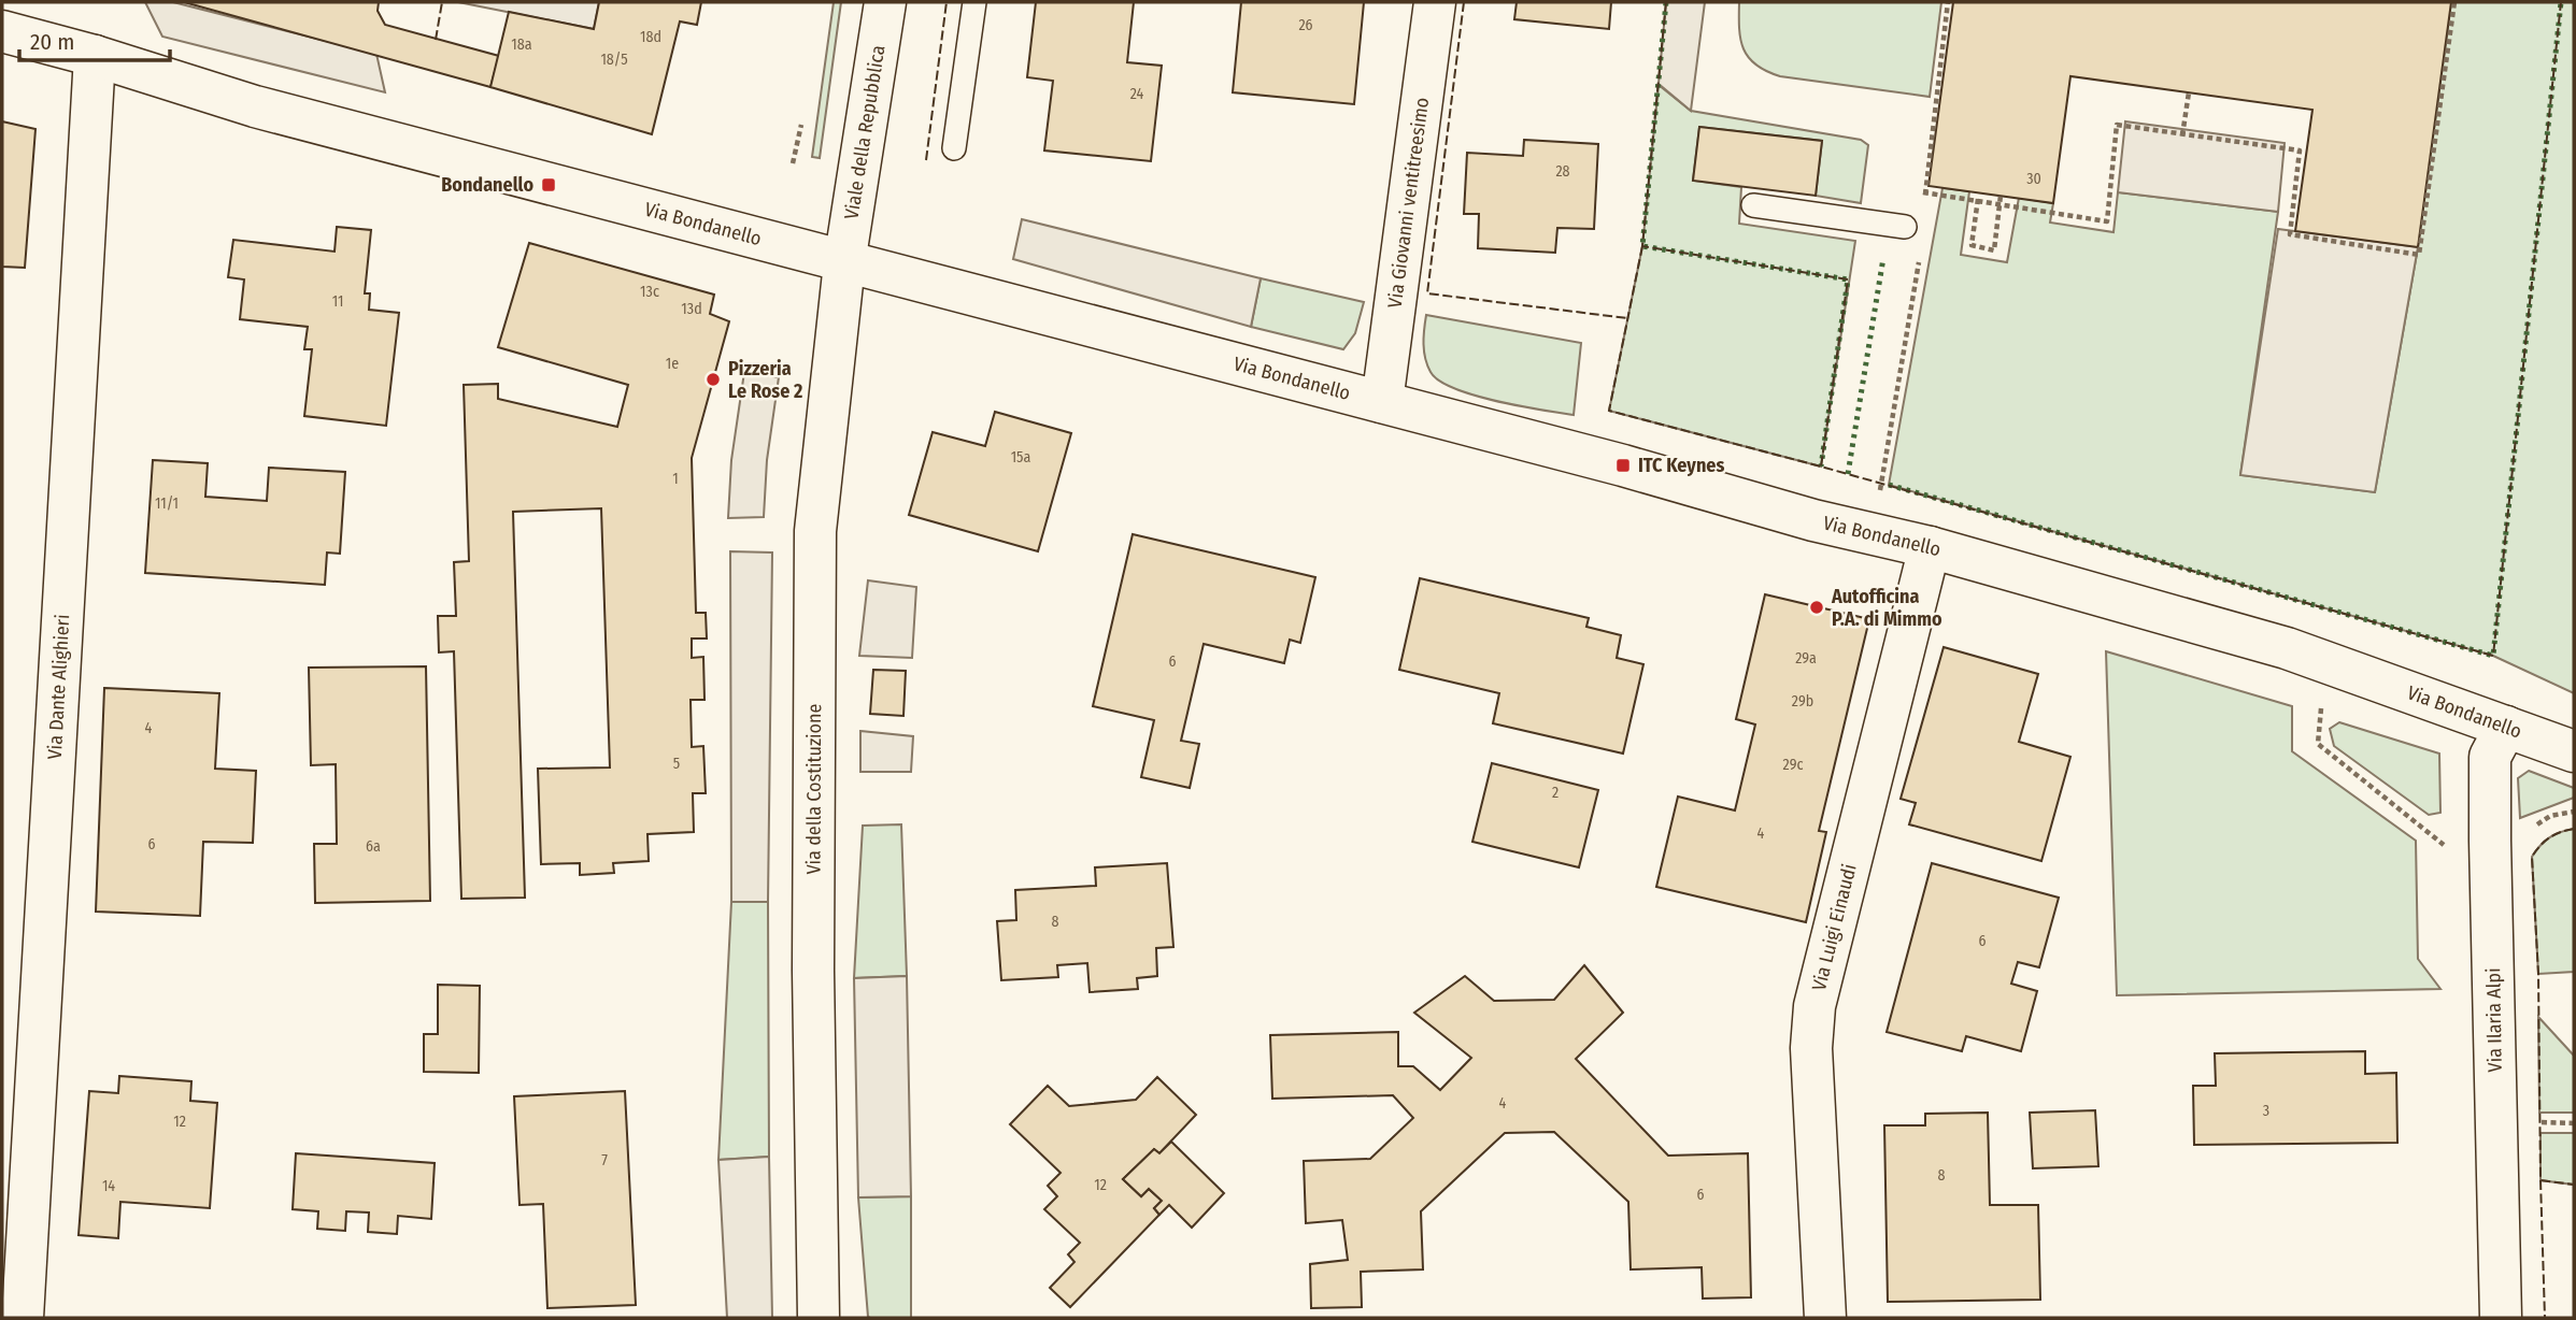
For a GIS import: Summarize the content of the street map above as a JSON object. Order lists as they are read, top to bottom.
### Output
{
  "streets": {
    "street": [
      "Viale della Repubblica",
      "Via Giovanni ventitreesimo",
      "Via Bondanello",
      "Via Dante Alighieri",
      "Via della Costituzione",
      "Via Luigi Einaudi",
      "Via Ilaria Alpi"
    ]
  },
  "crossings": [
    ["Viale della Repubblica", "Via Bondanello"],
    ["Viale della Repubblica", "Via della Costituzione"],
    ["Via Giovanni ventitreesimo", "Via Bondanello"],
    ["Via Bondanello", "Via Dante Alighieri"],
    ["Via Bondanello", "Via della Costituzione"],
    ["Via Bondanello", "Via Luigi Einaudi"],
    ["Via Bondanello", "Via Ilaria Alpi"]
  ],
  "places": {
    "transit": ["Bondanello", "ITC Keynes"],
    "other": ["Pizzeria Le Rose 2", "Autofficina P.A. di Mimmo"]
  },
  "house_numbers": [
    "26",
    "18d",
    "18a",
    "18/5",
    "24",
    "28",
    "30",
    "13c",
    "11",
    "13d",
    "1e",
    "15a",
    "1",
    "11/1",
    "29a",
    "6",
    "29b",
    "4",
    "5",
    "29c",
    "2",
    "4",
    "6",
    "6a",
    "8",
    "6",
    "4",
    "3",
    "12",
    "7",
    "8",
    "12",
    "14",
    "6"
  ],
  "scale_bar": "20 m"
}
